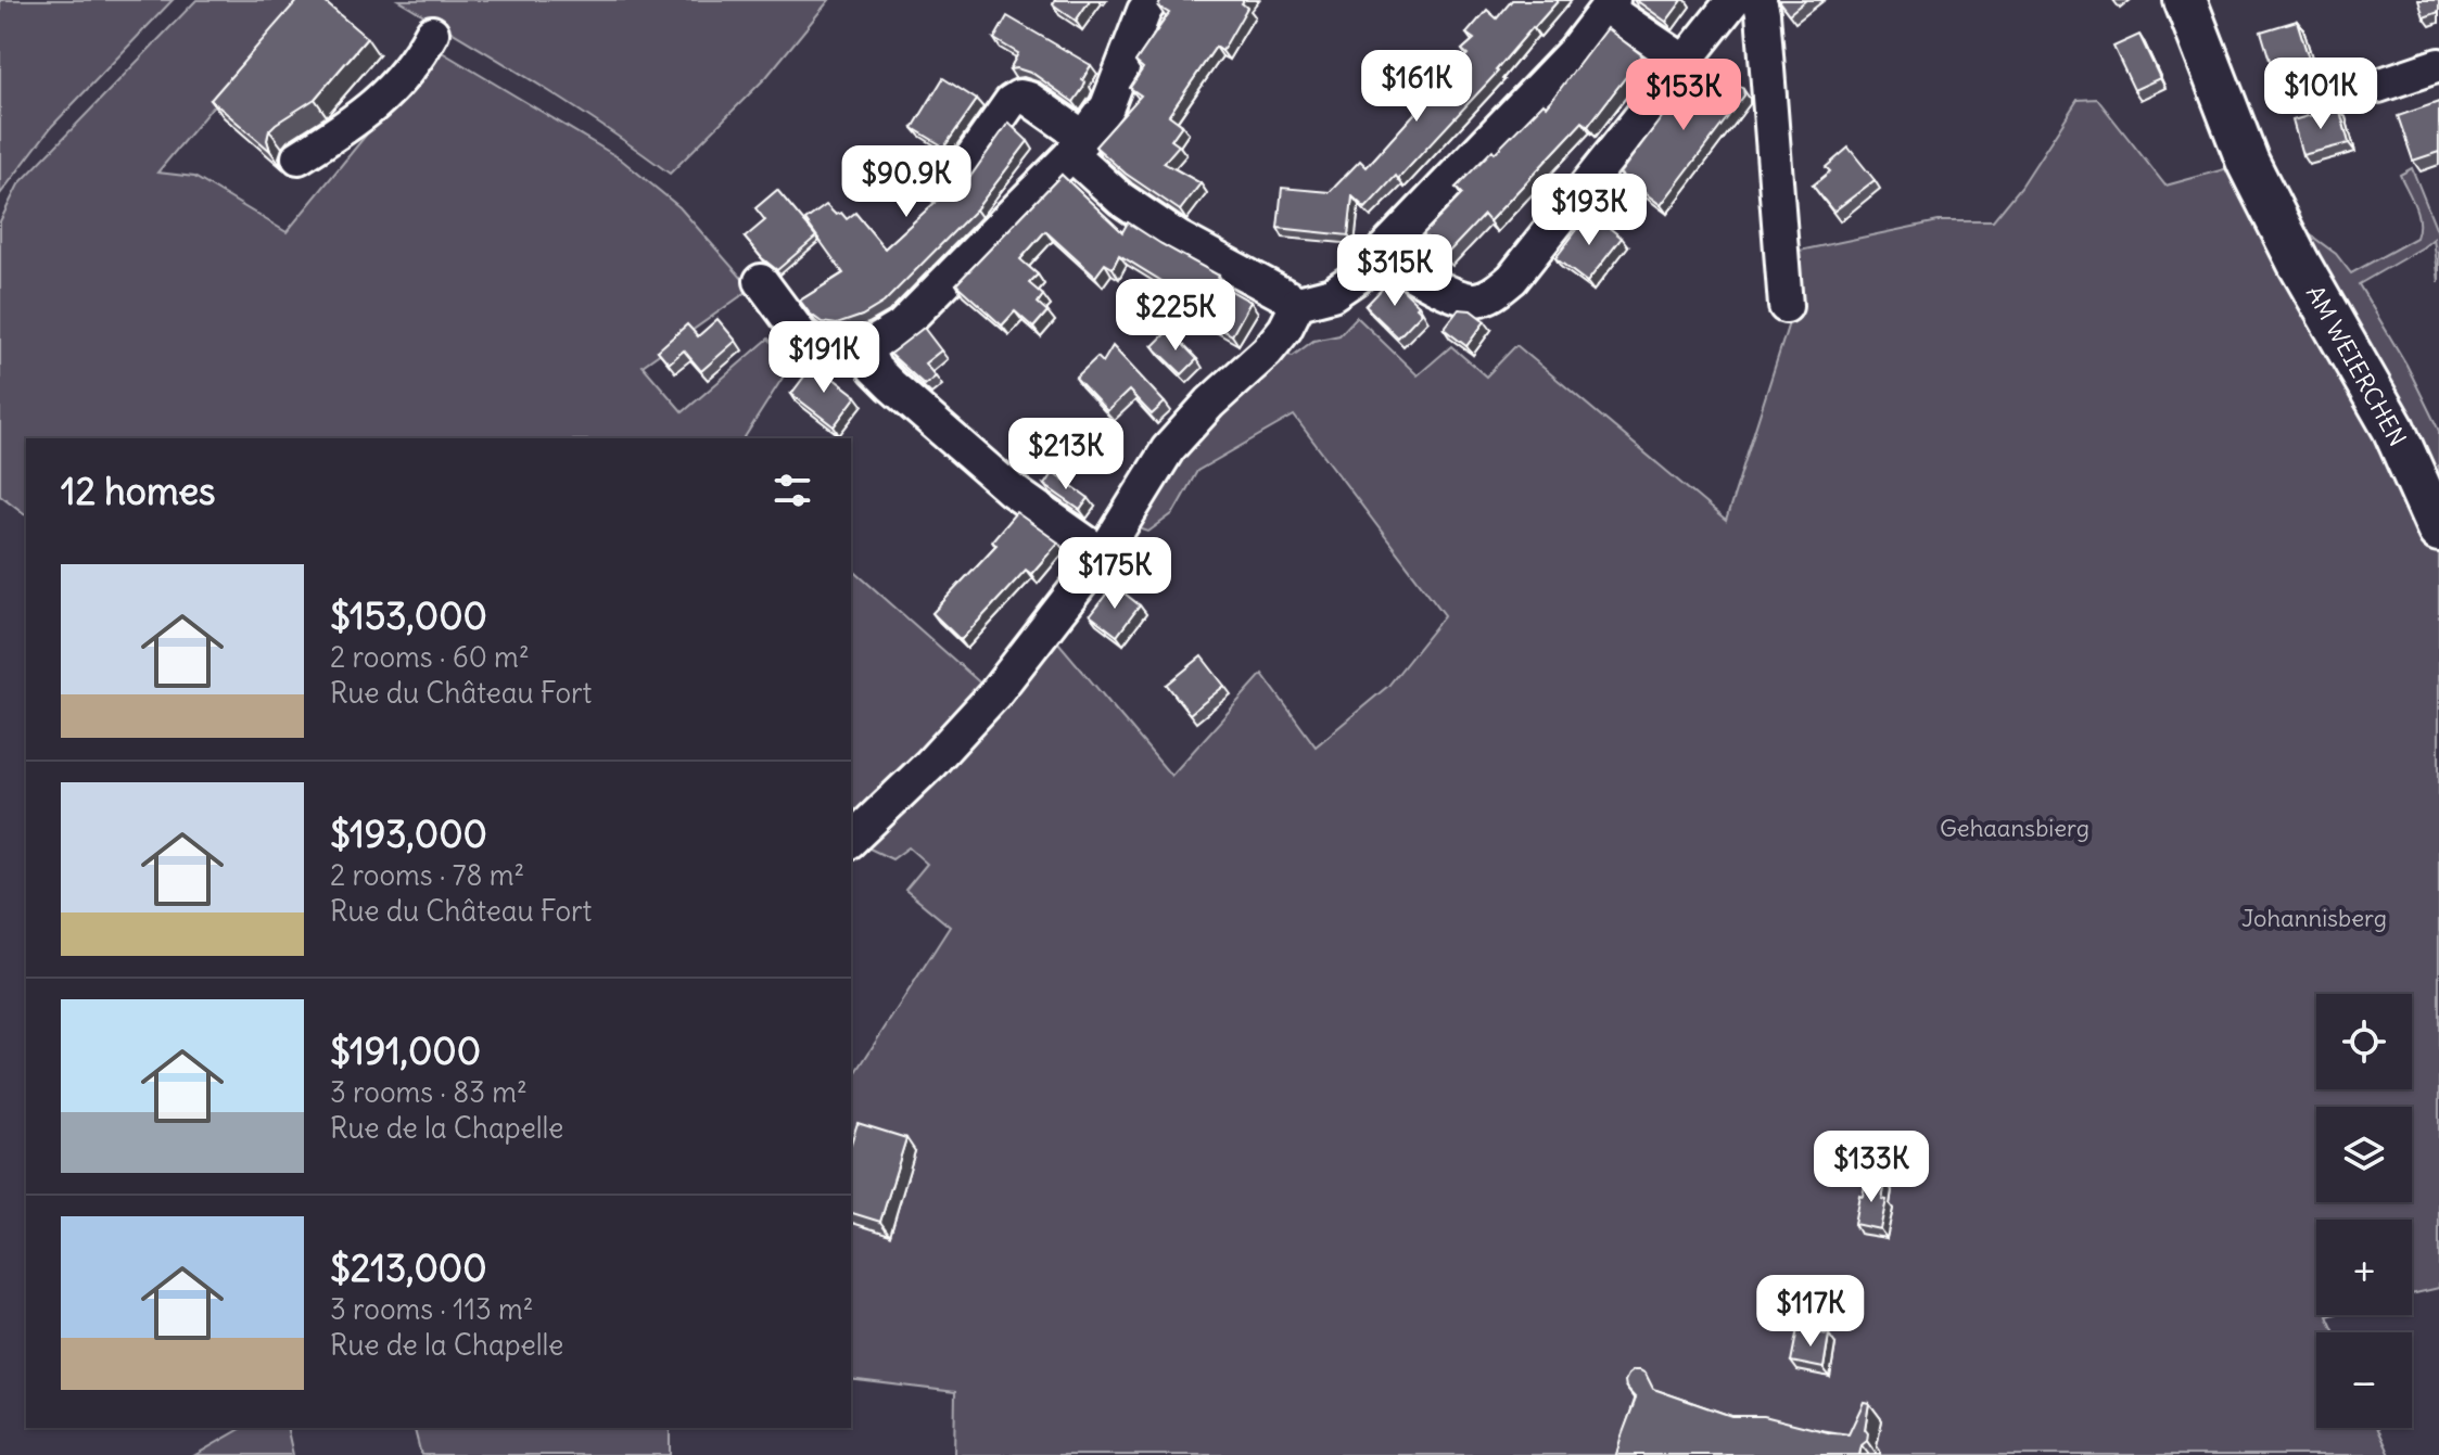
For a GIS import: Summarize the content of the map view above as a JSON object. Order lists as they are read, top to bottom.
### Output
{
  "streets": {
    "main road": ["AM WEIERCHEN"]
  },
  "parks": ["Gehaansbierg", "Johannisberg"],
  "page": {
    "price": [
      "$161K",
      "$101K",
      "$153K",
      "$90.9K",
      "$193K",
      "$315K",
      "$225K",
      "$191K",
      "$213K",
      "$175K",
      "$133K",
      "$117K"
    ],
    "heading": "12 homes",
    "list": [
      {
        "name": "$153,000",
        "note": "2 rooms · 60 m² · Rue du Château Fort"
      },
      {
        "name": "$193,000",
        "note": "2 rooms · 78 m² · Rue du Château Fort"
      },
      {
        "name": "$191,000",
        "note": "3 rooms · 83 m² · Rue de la Chapelle"
      },
      {
        "name": "$213,000",
        "note": "3 rooms · 113 m² · Rue de la Chapelle"
      }
    ],
    "map_buttons": ["+", "−"]
  }
}
